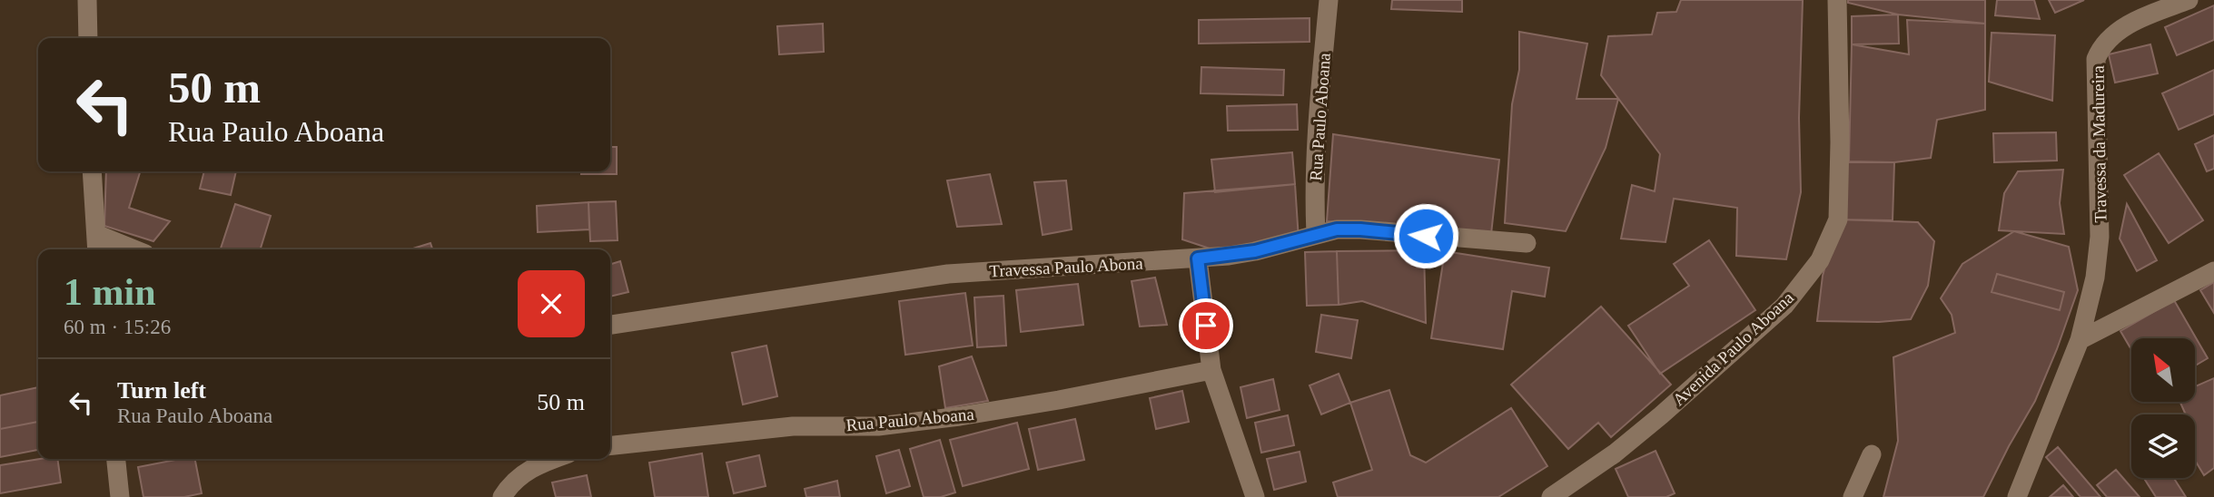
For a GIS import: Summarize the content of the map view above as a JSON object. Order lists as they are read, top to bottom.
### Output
{
  "streets": {
    "street": [
      "Rua Paulo Aboana",
      "Travessa da Madureira",
      "Travessa Paulo Abona",
      "Avenida Paulo Aboana"
    ]
  },
  "crossings": [
    ["Rua Paulo Aboana", "Travessa Paulo Abona"]
  ],
  "north": "top left",
  "page": {
    "turn": ["50 m", "Rua Paulo Aboana"],
    "heading": ["1 min", "60 m · 15:26"],
    "list": [
      {
        "name": "Turn left",
        "note": "Rua Paulo Aboana",
        "value": "50 m"
      }
    ]
  }
}
